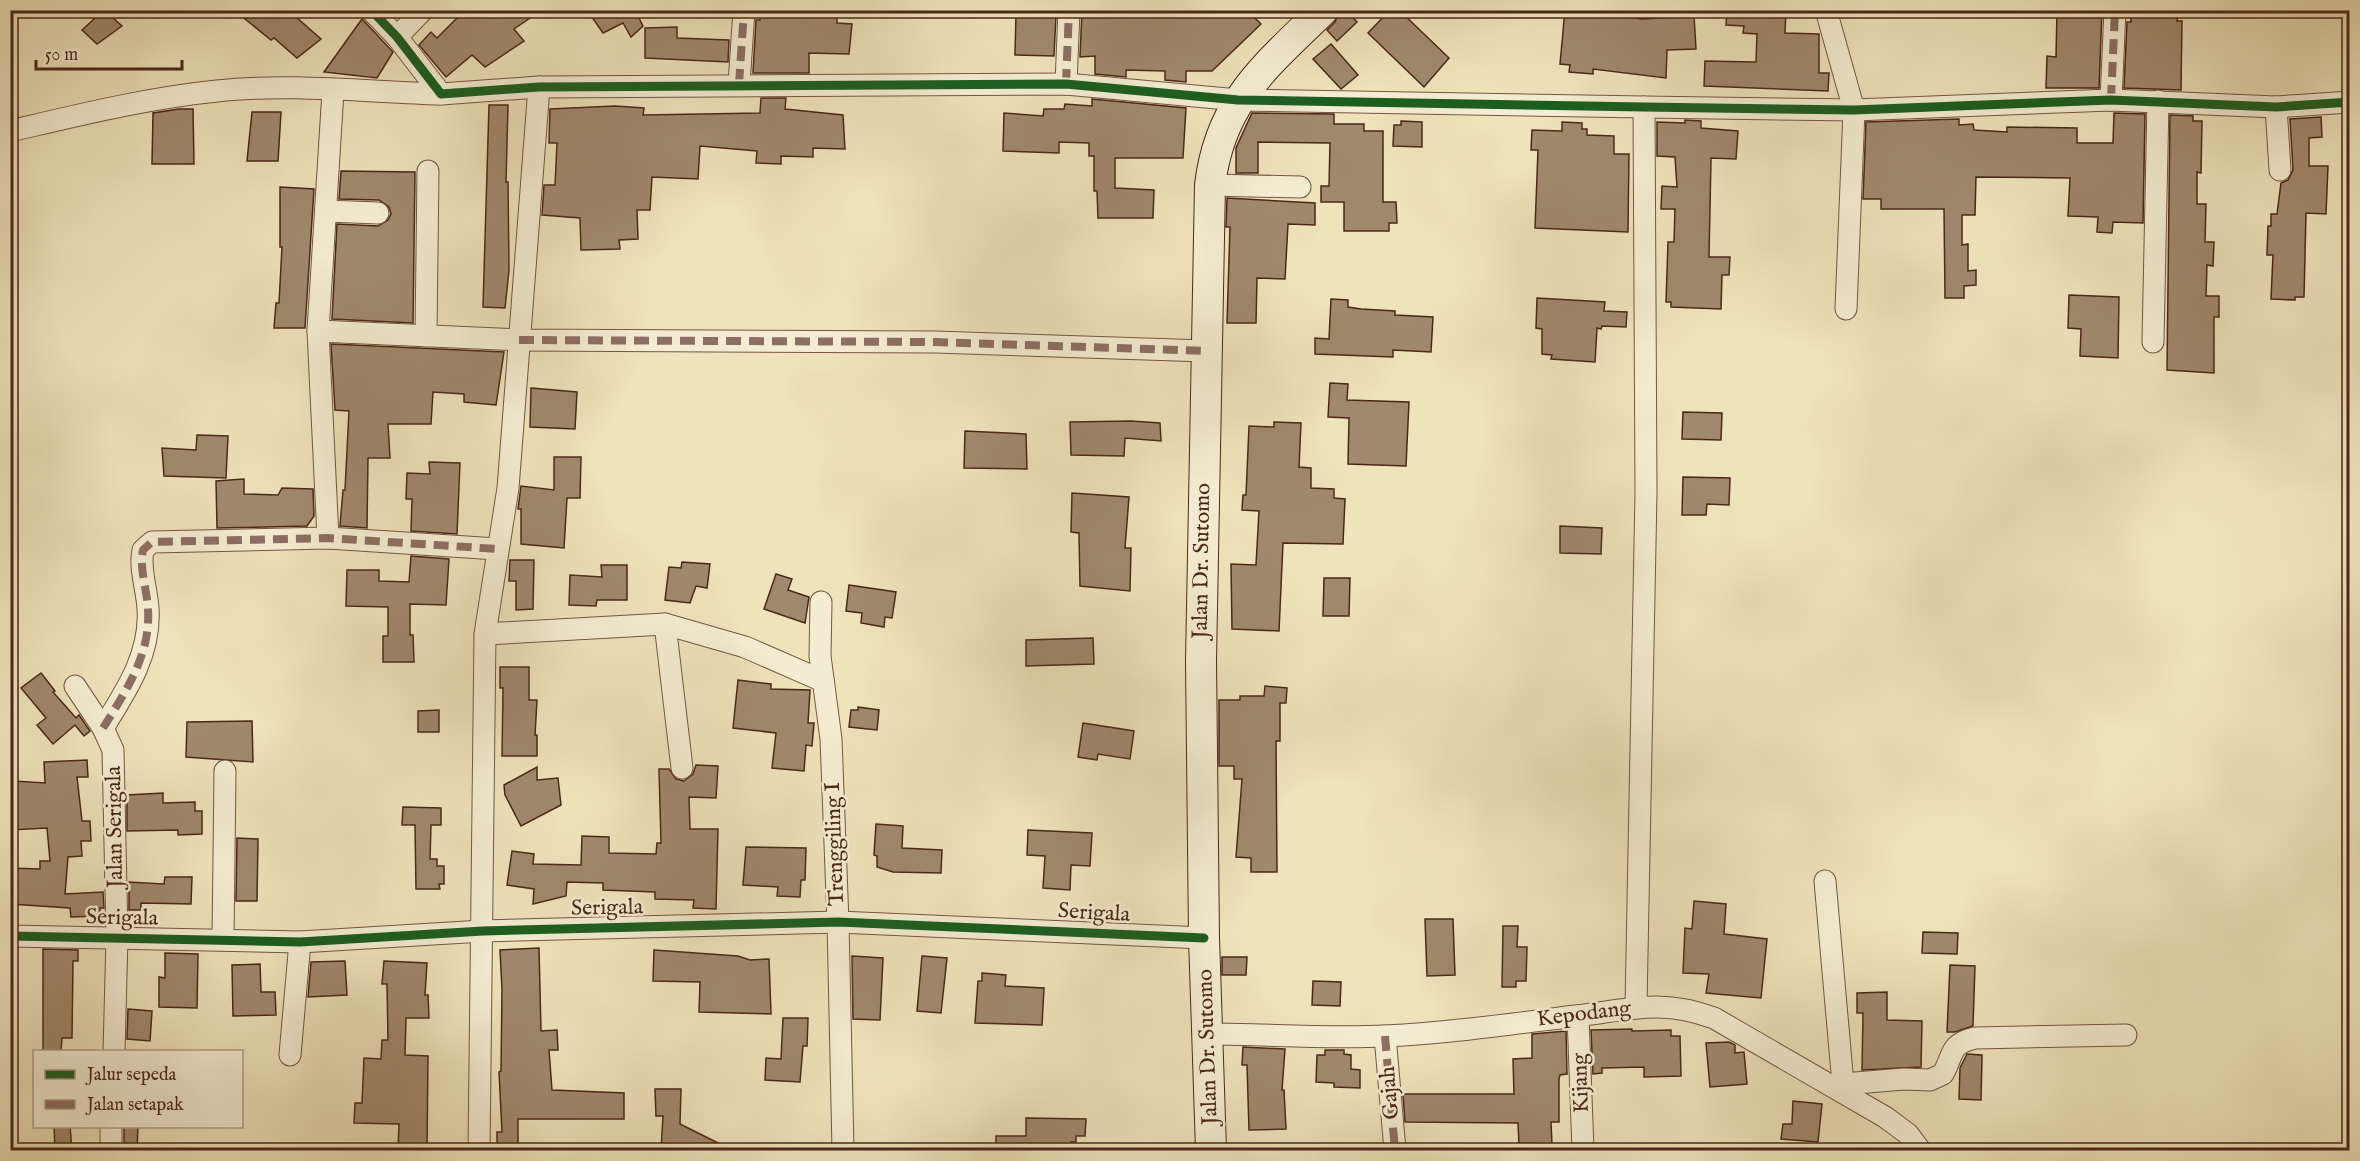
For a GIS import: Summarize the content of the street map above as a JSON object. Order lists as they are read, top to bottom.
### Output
{
  "streets": {
    "street": [
      "Jalan Dr. Sutomo",
      "Jalan Serigala",
      "Trenggiling I",
      "Serigala",
      "Kepodang",
      "Kijang",
      "Gajah"
    ]
  },
  "crossings": [
    ["Jalan Dr. Sutomo", "Serigala"],
    ["Jalan Dr. Sutomo", "Kepodang"],
    ["Jalan Serigala", "Serigala"],
    ["Trenggiling I", "Serigala"],
    ["Kepodang", "Kijang"],
    ["Kepodang", "Gajah"]
  ],
  "legend": ["Jalur sepeda", "Jalan setapak"],
  "scale_bar": "50 m"
}
